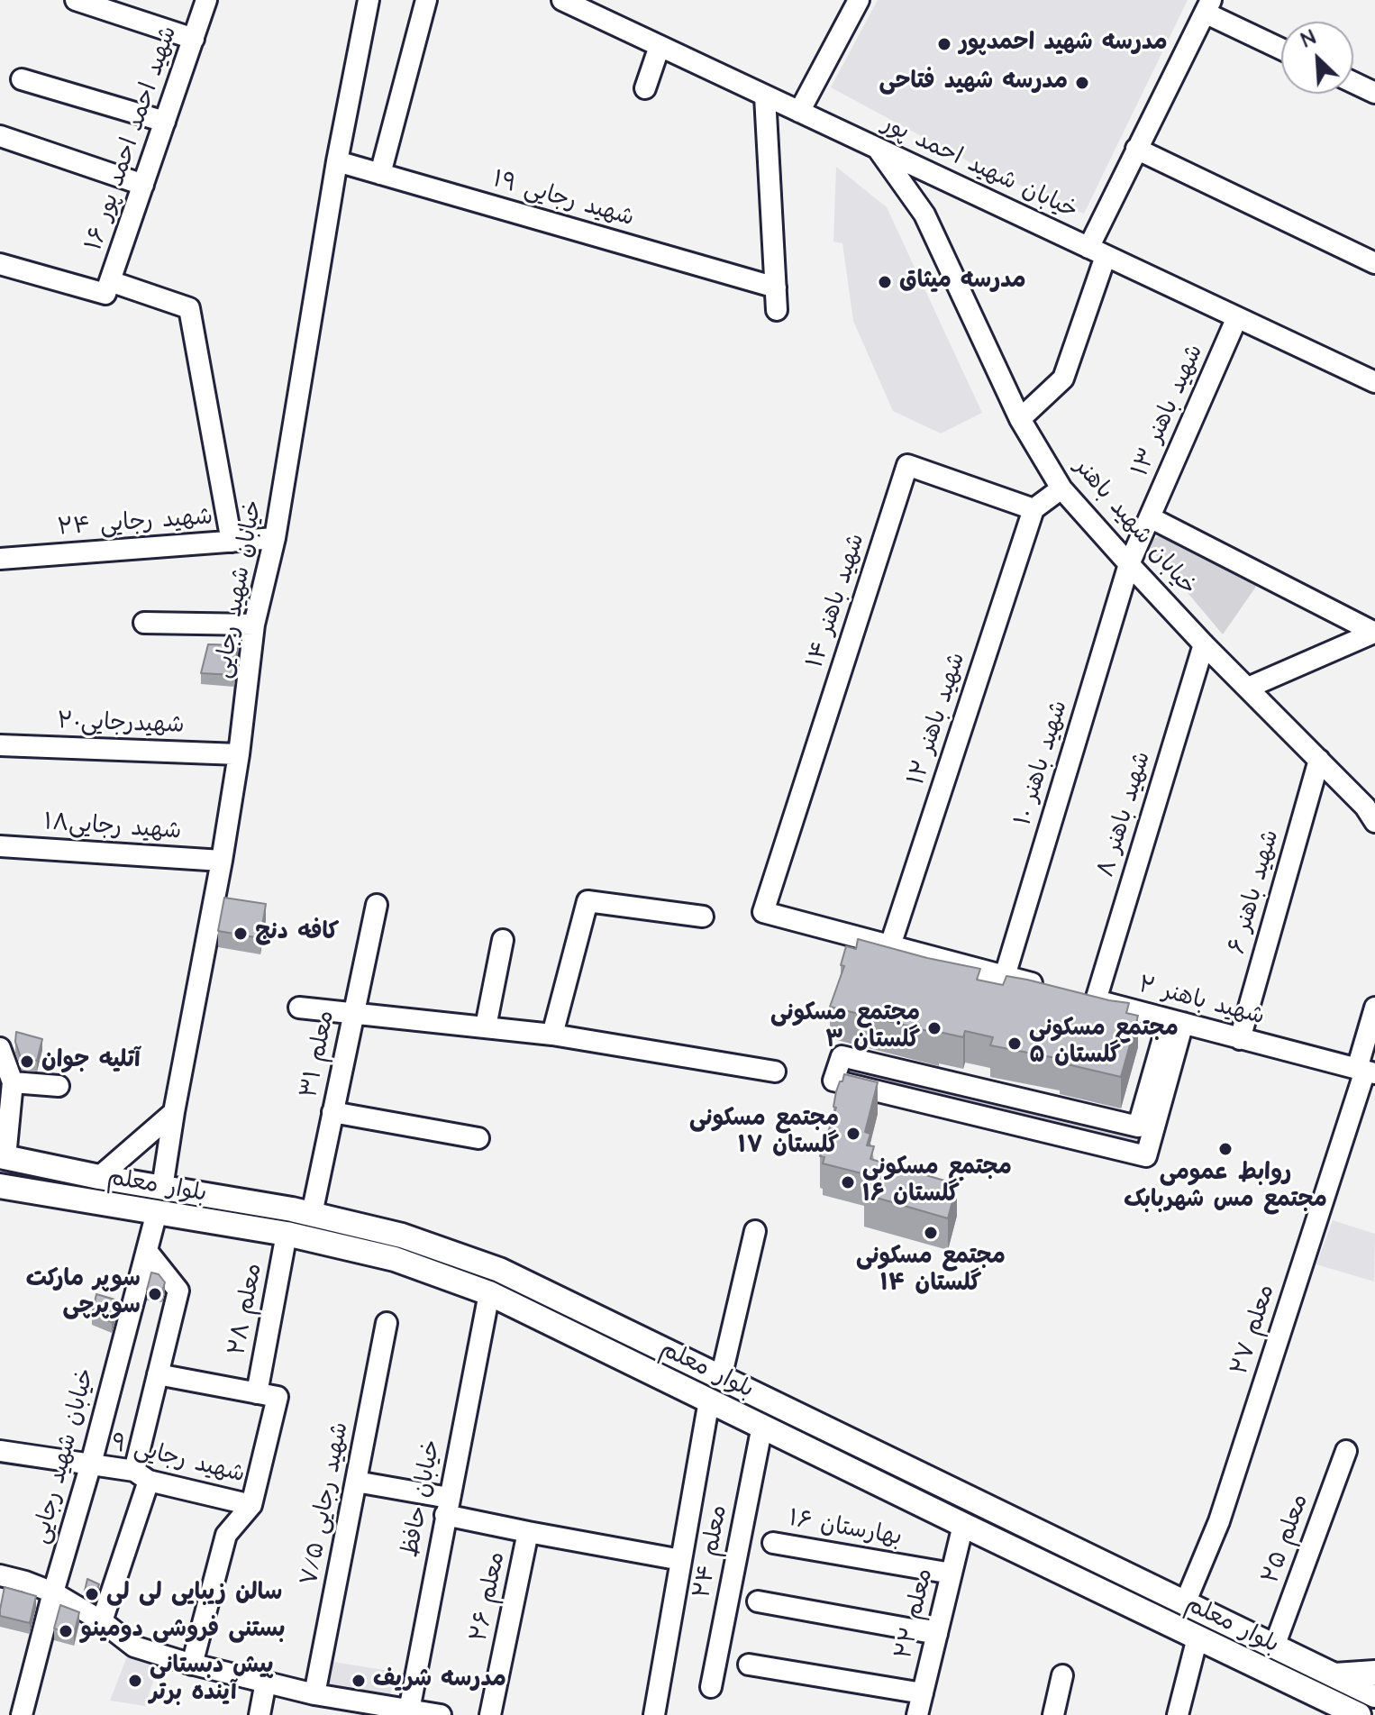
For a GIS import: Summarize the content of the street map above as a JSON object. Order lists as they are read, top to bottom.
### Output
{
  "streets": {
    "main road": ["بلوار معلم"],
    "street": [
      "شهید احمد احمد پور ۱۶",
      "خیابان شهید احمد پور",
      "شهید رجایی ۱۹",
      "شهید باهنر ۱۳",
      "شهید رجایی ۲۴",
      "خیابان شهید باهنر",
      "خیابان شهید رجایی",
      "شهید باهنر ۱۴",
      "شهید باهنر ۱۲",
      "شهیدرجایی۲۰",
      "شهید باهنر ۱۰",
      "شهید باهنر ۸",
      "شهید رجایی۱۸",
      "شهید باهنر ۶",
      "شهید باهنر ۲",
      "معلم ۳۱",
      "معلم ۲۸",
      "معلم ۲۷",
      "شهید رجایی ۹",
      "خیابان حافظ",
      "شهید رجایی ۷/۵",
      "بهارستان ۱۶",
      "معلم ۲۵",
      "معلم ۲۴",
      "معلم ۲۶",
      "معلم ۲۲"
    ]
  },
  "crossings": [
    ["خیابان شهید احمد پور", "شهید باهنر ۱۳"],
    ["خیابان شهید احمد پور", "خیابان شهید باهنر"],
    ["شهید رجایی ۱۹", "خیابان شهید رجایی"],
    ["شهید باهنر ۱۳", "خیابان شهید باهنر"],
    ["شهید باهنر ۱۳", "شهید باهنر ۱۰"],
    ["شهید رجایی ۲۴", "خیابان شهید رجایی"],
    ["خیابان شهید باهنر", "شهید باهنر ۱۰"],
    ["خیابان شهید باهنر", "شهید باهنر ۸"],
    ["خیابان شهید باهنر", "شهید باهنر ۶"],
    ["خیابان شهید رجایی", "شهیدرجایی۲۰"],
    ["خیابان شهید رجایی", "شهید رجایی۱۸"],
    ["خیابان شهید رجایی", "بلوار معلم"],
    ["خیابان شهید رجایی", "شهید رجایی ۹"],
    ["شهید باهنر ۱۴", "شهید باهنر ۱۲"],
    ["شهید باهنر ۸", "شهید باهنر ۲"],
    ["شهید باهنر ۶", "شهید باهنر ۲"],
    ["شهید باهنر ۲", "معلم ۲۷"],
    ["معلم ۳۱", "بلوار معلم"],
    ["بلوار معلم", "معلم ۲۸"],
    ["بلوار معلم", "معلم ۲۷"],
    ["بلوار معلم", "خیابان حافظ"],
    ["بلوار معلم", "معلم ۲۵"],
    ["بلوار معلم", "معلم ۲۴"],
    ["بلوار معلم", "معلم ۲۲"],
    ["خیابان حافظ", "معلم ۲۶"],
    ["شهید رجایی ۷/۵", "معلم ۲۶"],
    ["بهارستان ۱۶", "معلم ۲۲"]
  ],
  "places": [
    "مدرسه شهید احمدپور",
    "مدرسه شهید فتاحی",
    "مدرسه میثاق",
    "کافه دنج",
    "مجتمع مسکونی گلستان ۳",
    "مجتمع مسکونی گلستان ۵",
    "آتلیه جوان",
    "مجتمع مسکونی گلستان ۱۷",
    "روابط عمومی مجتمع مس شهربابک",
    "مجتمع مسکونی گلستان ۱۶",
    "مجتمع مسکونی گلستان ۱۴",
    "سوپر مارکت سوپرچی",
    "سالن زیبایی لی لی",
    "بستنی فروشی دومینو",
    "پیش دبستانی آینده برتر",
    "مدرسه شریف"
  ],
  "north": "top left"
}
